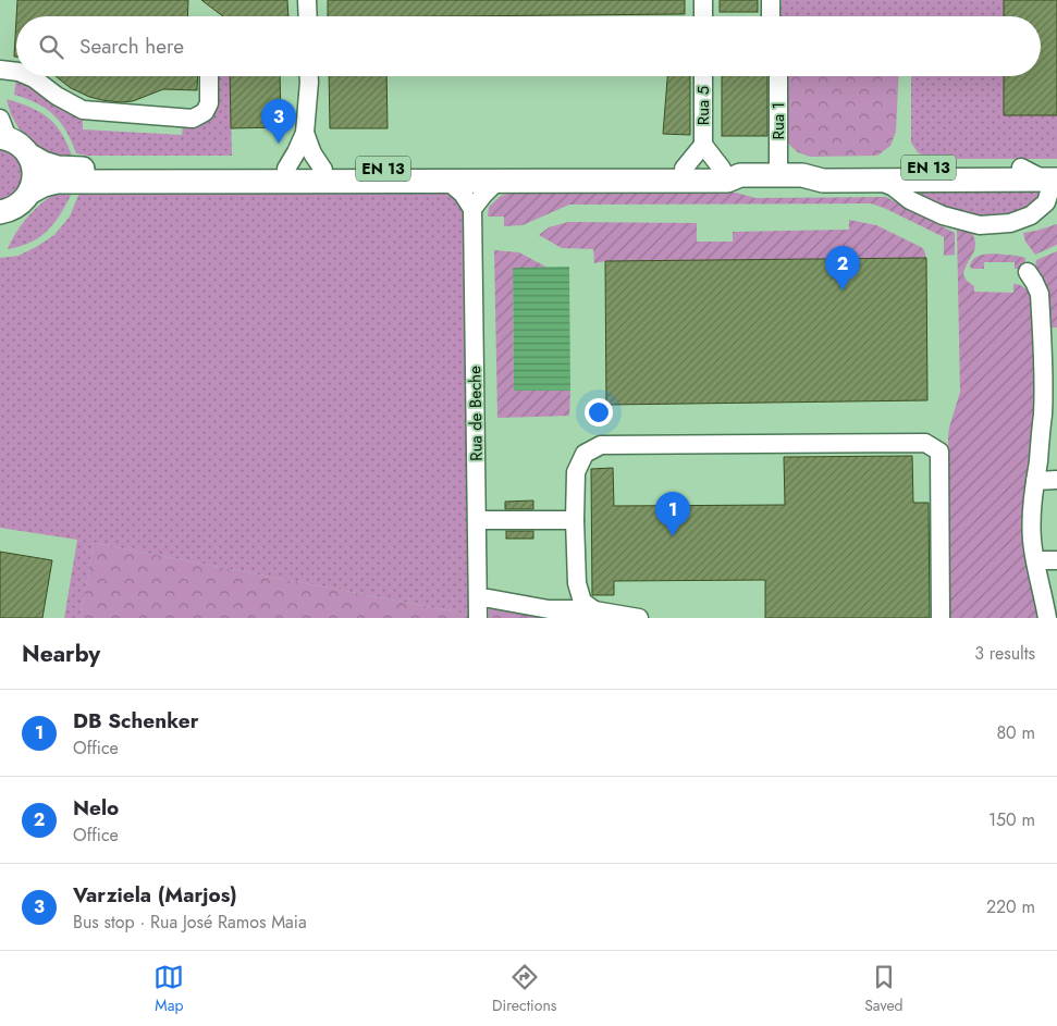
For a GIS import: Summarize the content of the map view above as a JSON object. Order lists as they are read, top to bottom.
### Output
{
  "streets": {
    "main road": ["EN 13"],
    "street": ["Rua 5", "Rua 1", "Rua de Beche"]
  },
  "crossings": [
    ["Rua 5", "EN 13"],
    ["Rua 1", "EN 13"]
  ],
  "page": {
    "search": "Search here",
    "pins": ["3", "2", "1"],
    "heading": ["Nearby", "3 results"],
    "list": [
      {
        "mark": "1",
        "name": "DB Schenker",
        "note": "Office",
        "value": "80 m"
      },
      {
        "mark": "2",
        "name": "Nelo",
        "note": "Office",
        "value": "150 m"
      },
      {
        "mark": "3",
        "name": "Varziela (Marjos)",
        "note": "Bus stop · Rua José Ramos Maia",
        "value": "220 m"
      }
    ],
    "nav": ["Map", "Directions", "Saved"]
  }
}
